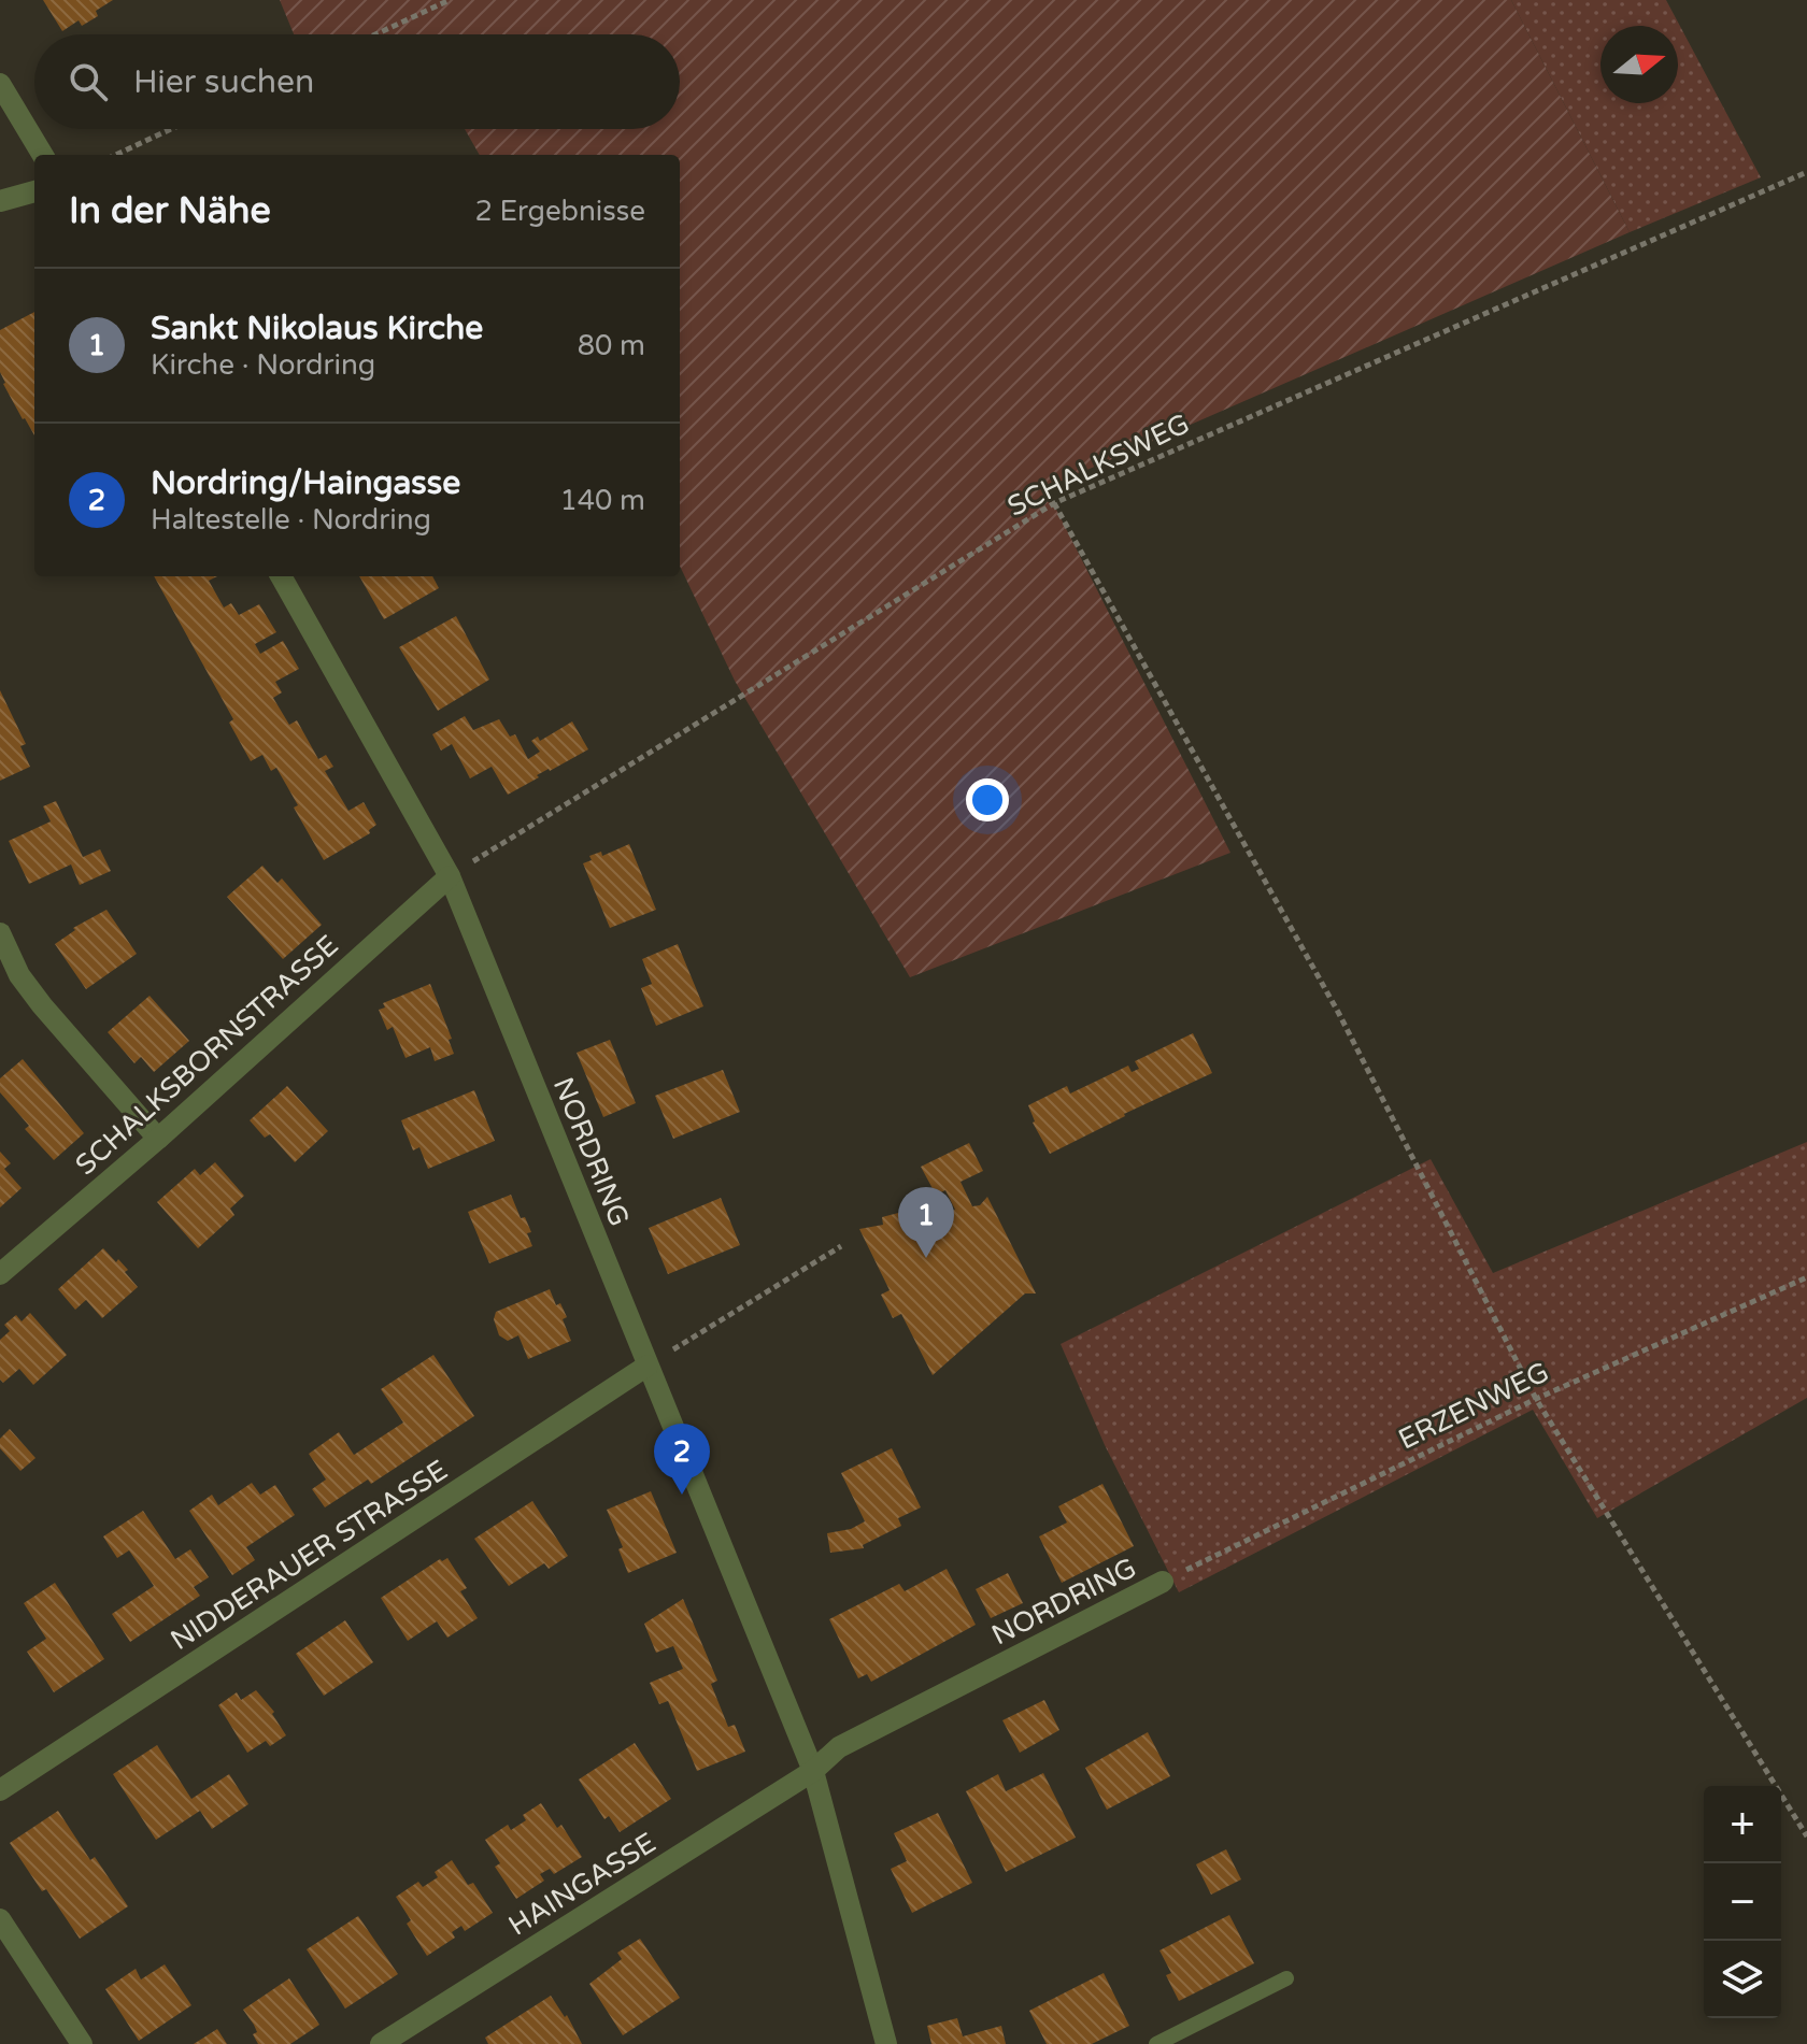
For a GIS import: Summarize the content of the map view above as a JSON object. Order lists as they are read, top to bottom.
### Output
{
  "streets": {
    "street": [
      "SCHALKSBORNSTRASSE",
      "NORDRING",
      "NIDDERAUER STRASSE",
      "HAINGASSE"
    ],
    "path": ["SCHALKSWEG", "ERZENWEG"]
  },
  "crossings": [
    ["SCHALKSWEG", "SCHALKSBORNSTRASSE"],
    ["SCHALKSWEG", "NORDRING"],
    ["SCHALKSBORNSTRASSE", "NORDRING"],
    ["NORDRING", "ERZENWEG"],
    ["NORDRING", "NIDDERAUER STRASSE"],
    ["NORDRING", "HAINGASSE"]
  ],
  "north": "right",
  "page": {
    "search": "Hier suchen",
    "heading": ["In der Nähe", "2 Ergebnisse"],
    "list": [
      {
        "mark": "1",
        "name": "Sankt Nikolaus Kirche",
        "note": "Kirche · Nordring",
        "value": "80 m"
      },
      {
        "mark": "2",
        "name": "Nordring/Haingasse",
        "note": "Haltestelle · Nordring",
        "value": "140 m"
      }
    ],
    "pins": ["1", "2"],
    "map_buttons": ["+", "−"]
  }
}
